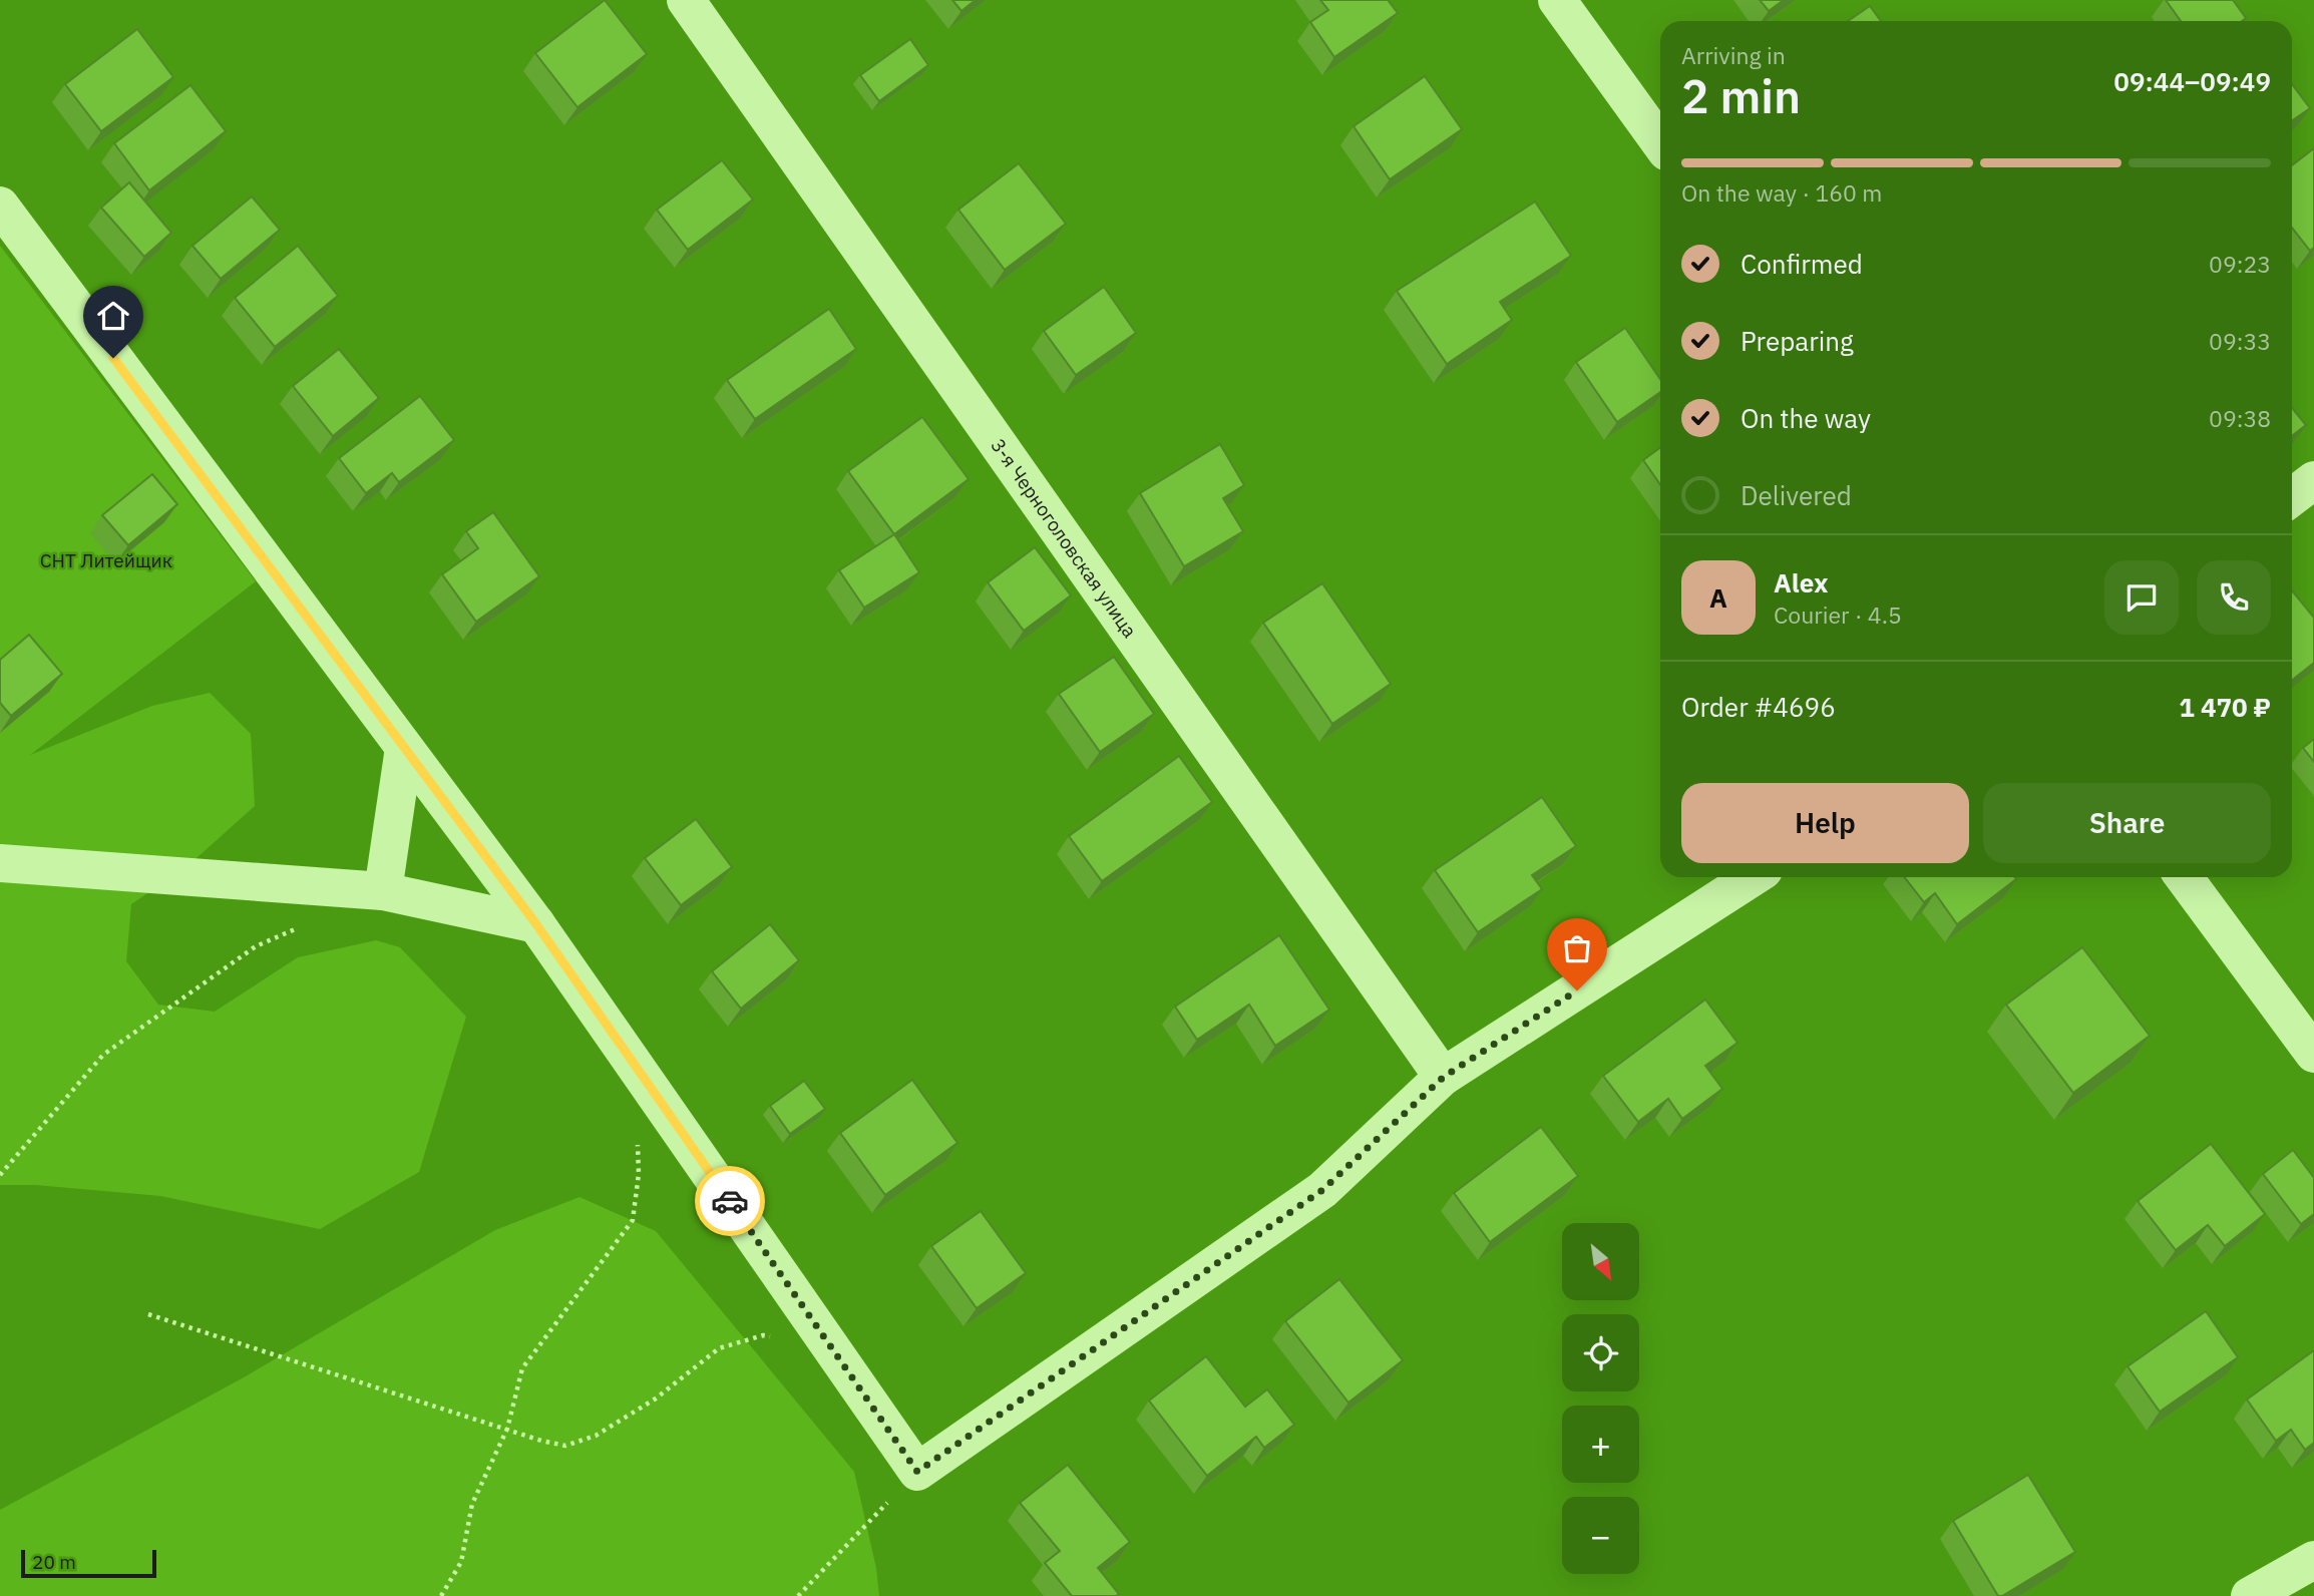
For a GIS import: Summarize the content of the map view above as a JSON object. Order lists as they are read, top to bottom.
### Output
{
  "streets": {
    "street": ["3-я Черноголовская улица"]
  },
  "parks": ["СНТ Литейщик"],
  "scale_bar": "20 m",
  "north": "bottom right",
  "page": {
    "heading": ["2 min", "Arriving in", "09:44–09:49"],
    "panel": [
      "Alex",
      "Courier · 4.5",
      "Order #4696",
      "1 470 ₽"
    ],
    "bar": "On the way · 160 m",
    "list": [
      ["Confirmed", "09:23"],
      ["Preparing", "09:33"],
      ["On the way", "09:38"],
      "Delivered"
    ],
    "round": "A",
    "buttons": ["Help", "Share"],
    "map_buttons": ["+", "−"],
    "scale": "20 m"
  }
}
